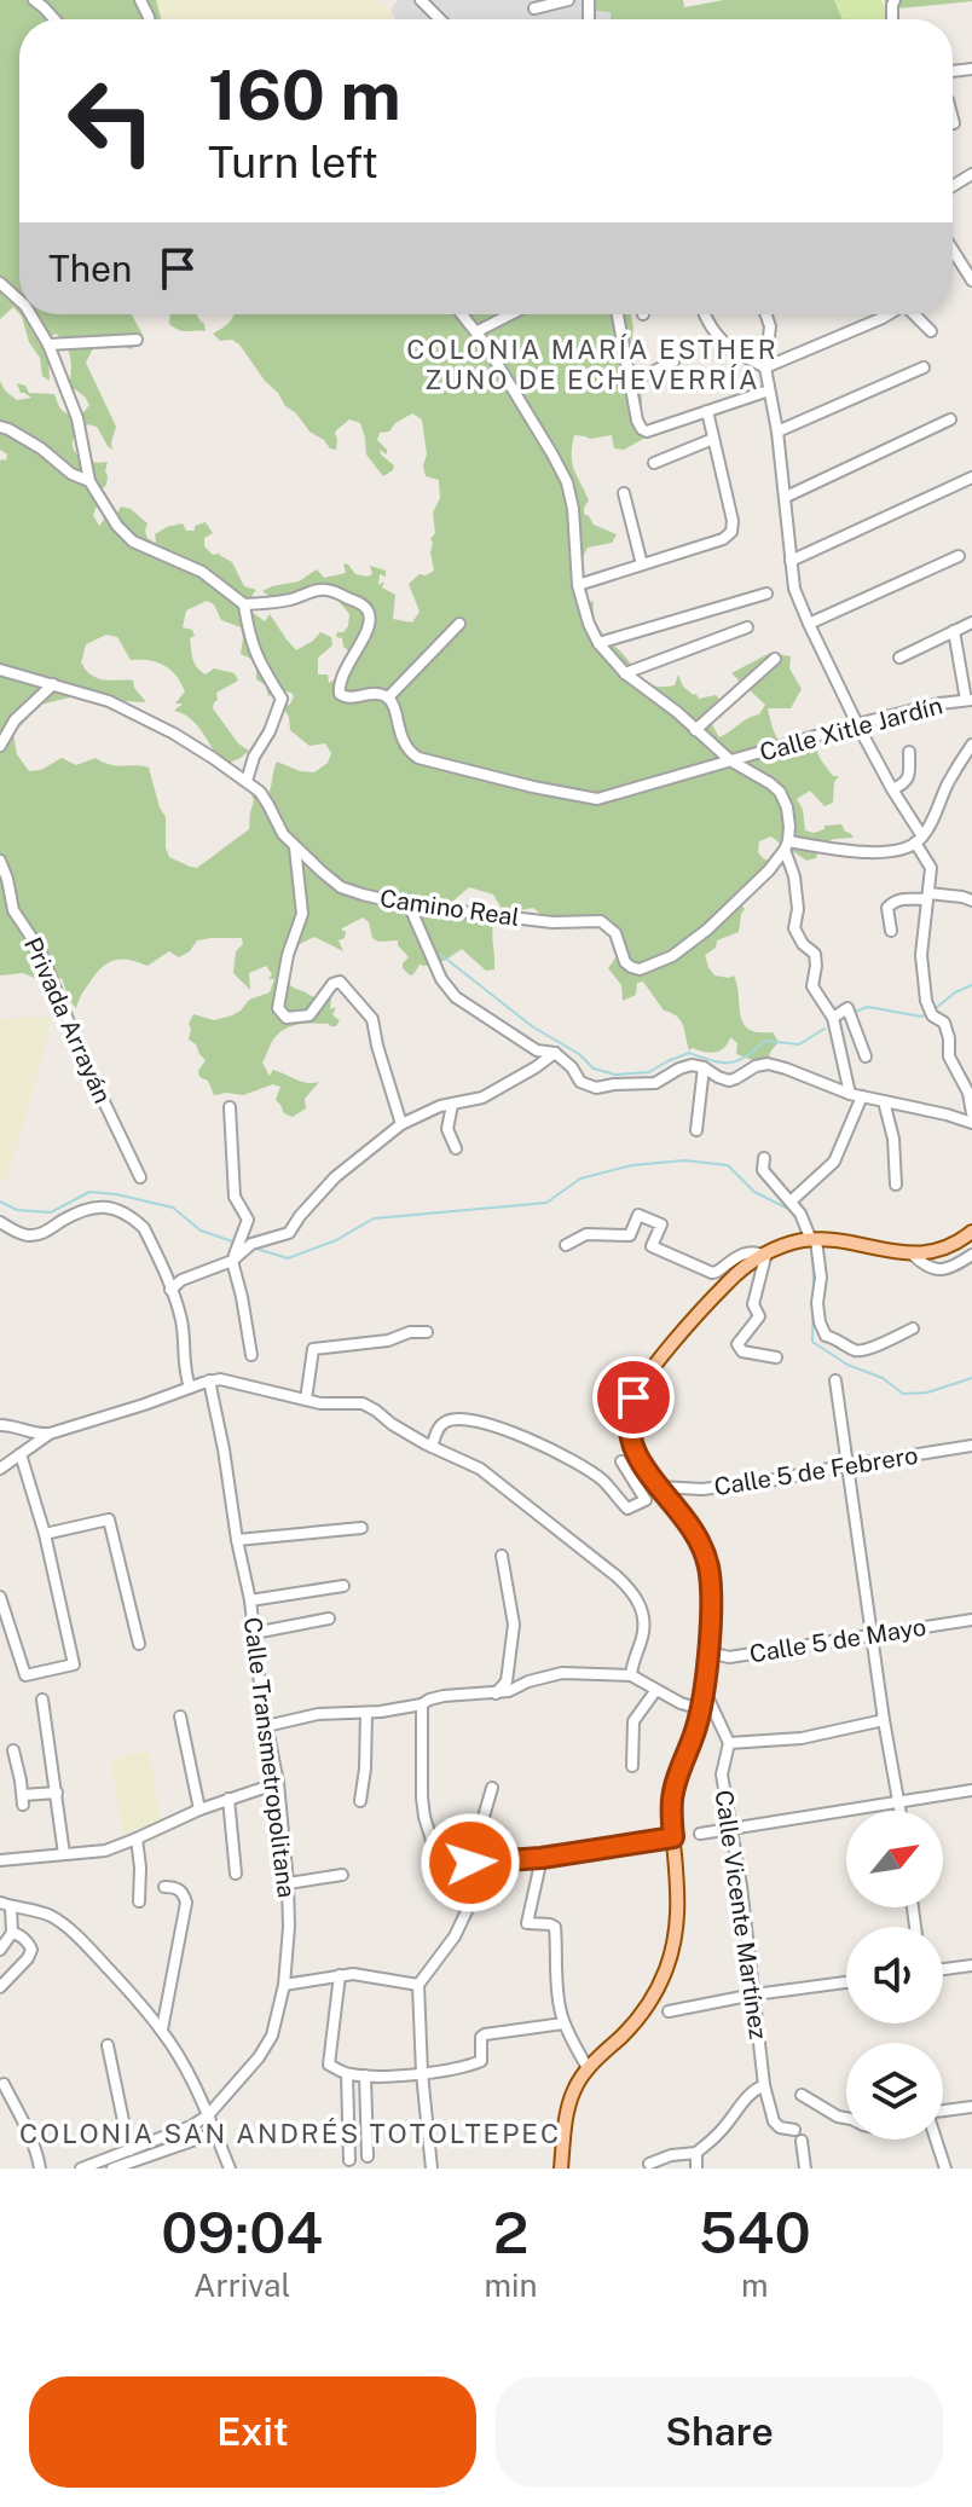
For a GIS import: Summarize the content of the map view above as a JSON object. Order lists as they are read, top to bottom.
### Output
{
  "streets": {
    "street": [
      "Calle Xitle Jardín",
      "Camino Real",
      "Privada Arrayán",
      "Calle 5 de Febrero",
      "Calle 5 de Mayo",
      "Calle Transmetropolitana",
      "Calle Vicente Martínez"
    ]
  },
  "districts": ["COLONIA MARÍA ESTHER ZUNO DE ECHEVERRÍA", "COLONIA SAN ANDRÉS TOTOLTEPEC"],
  "north": "top right",
  "page": {
    "turn": ["160 m", "Turn left"],
    "then": "Then",
    "eta": [
      "09:04",
      "Arrival",
      "2",
      "min",
      "540",
      "m"
    ],
    "buttons": ["Exit", "Share"]
  }
}
